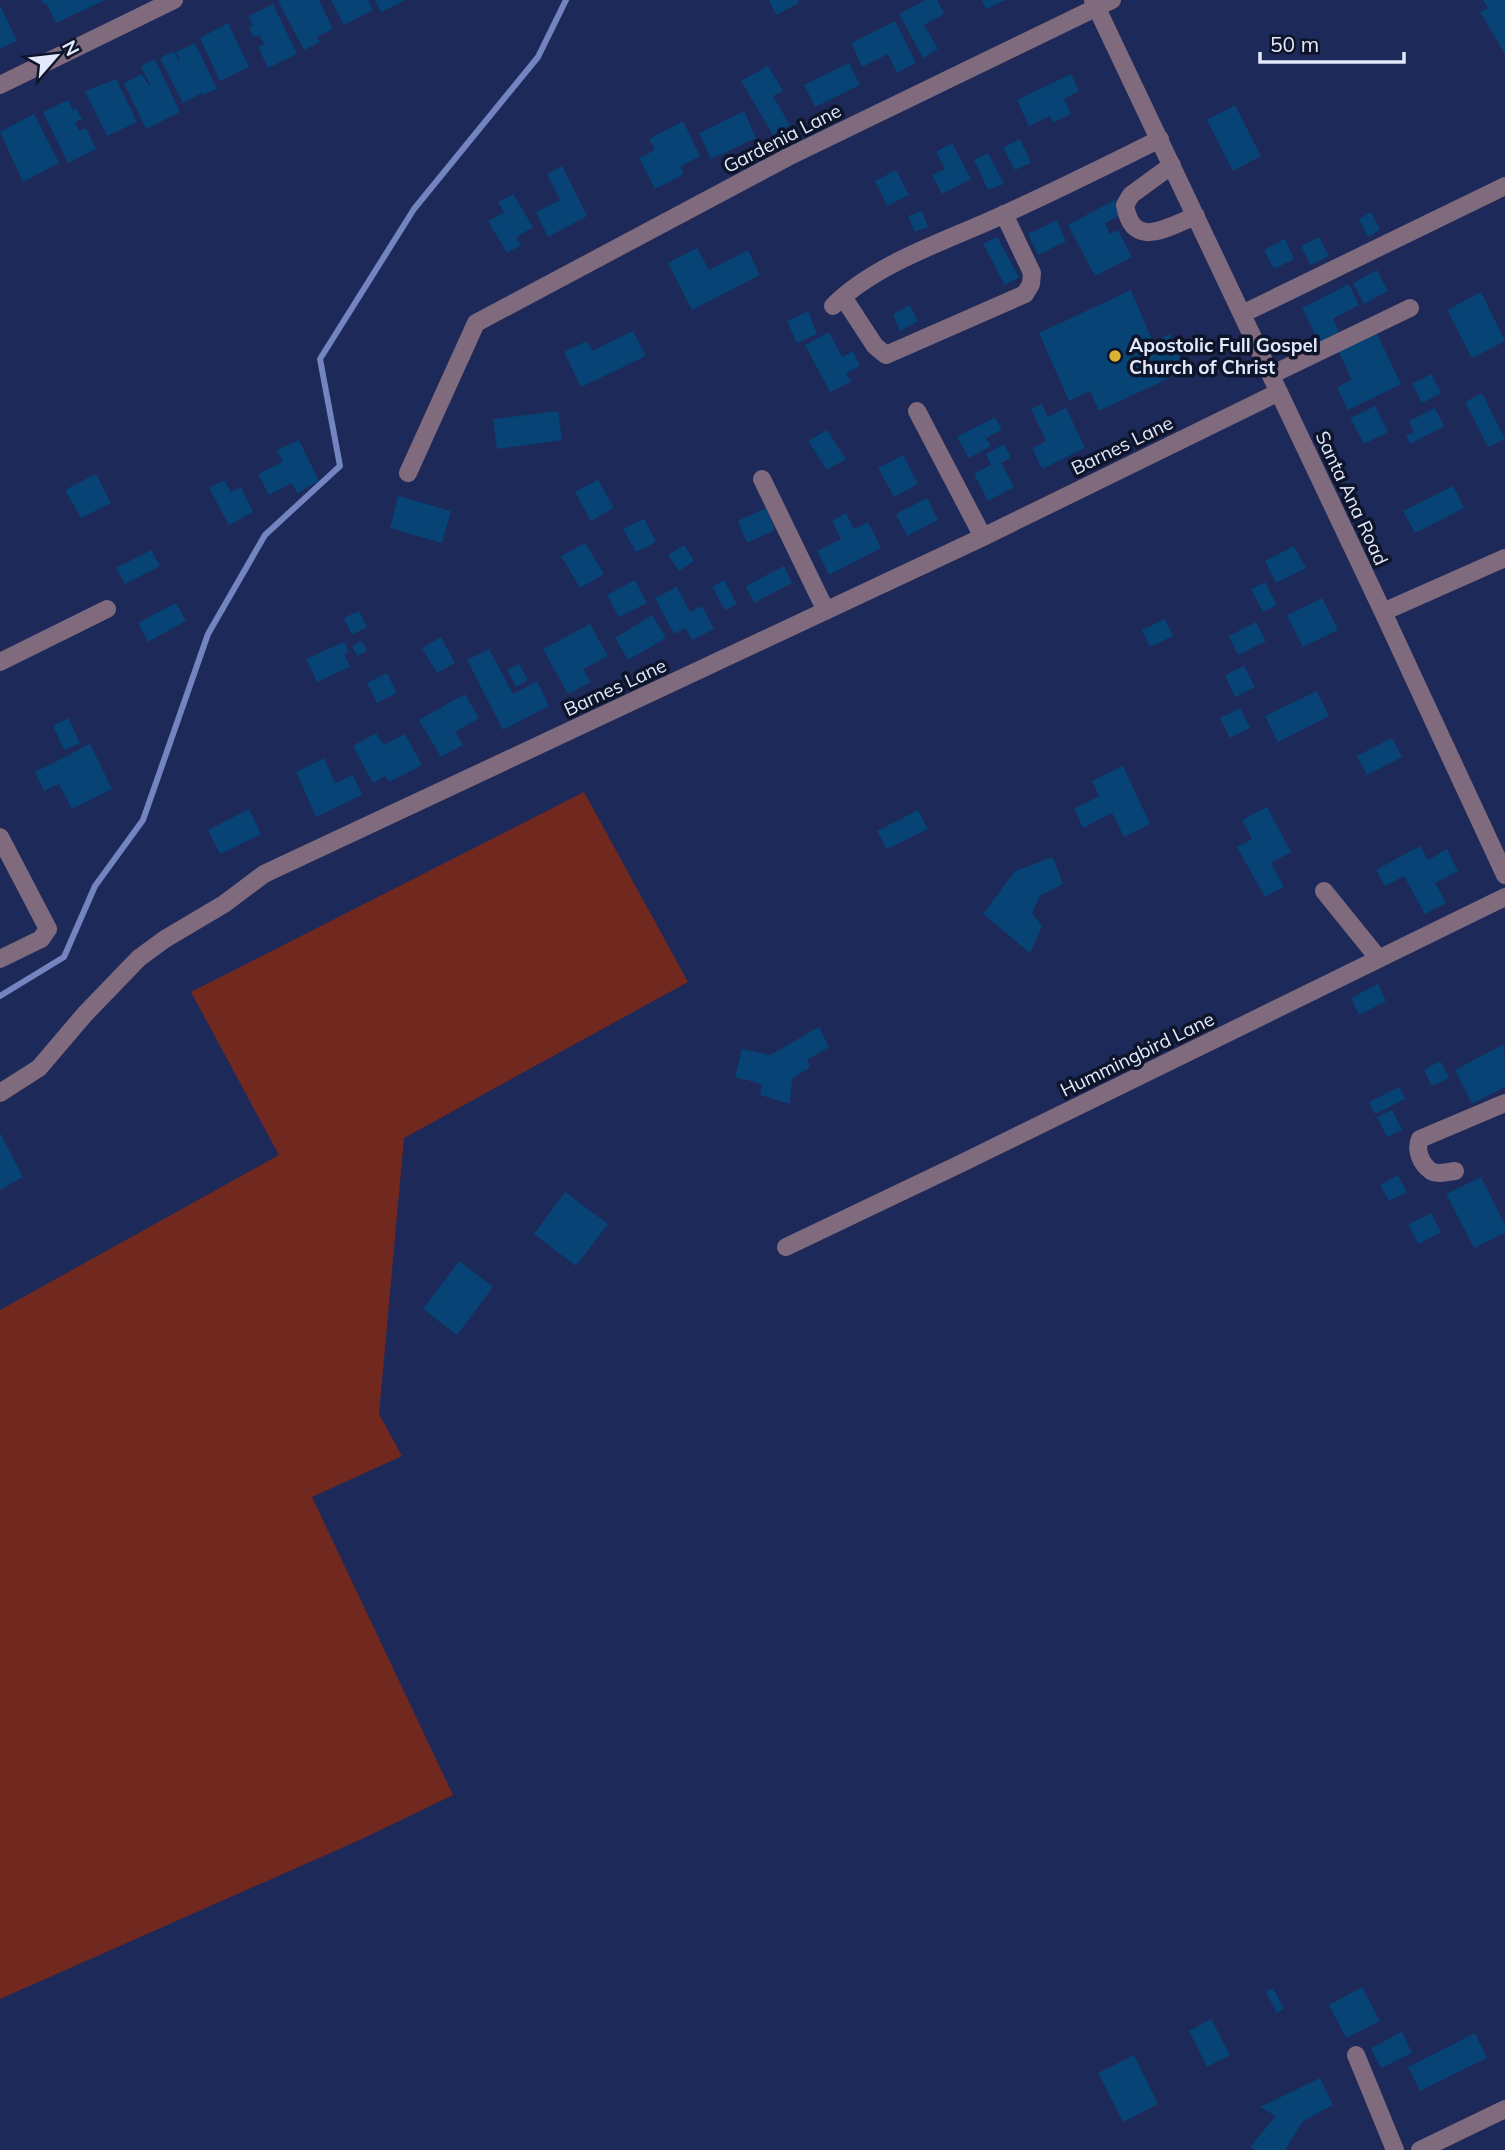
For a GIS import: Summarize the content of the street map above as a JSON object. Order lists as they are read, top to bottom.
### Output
{
  "streets": {
    "street": [
      "Gardenia Lane",
      "Barnes Lane",
      "Santa Ana Road",
      "Hummingbird Lane"
    ]
  },
  "crossings": [
    ["Gardenia Lane", "Santa Ana Road"],
    ["Barnes Lane", "Santa Ana Road"]
  ],
  "places": ["Apostolic Full Gospel Church of Christ"],
  "scale_bar": "50 m",
  "north": "top right"
}
